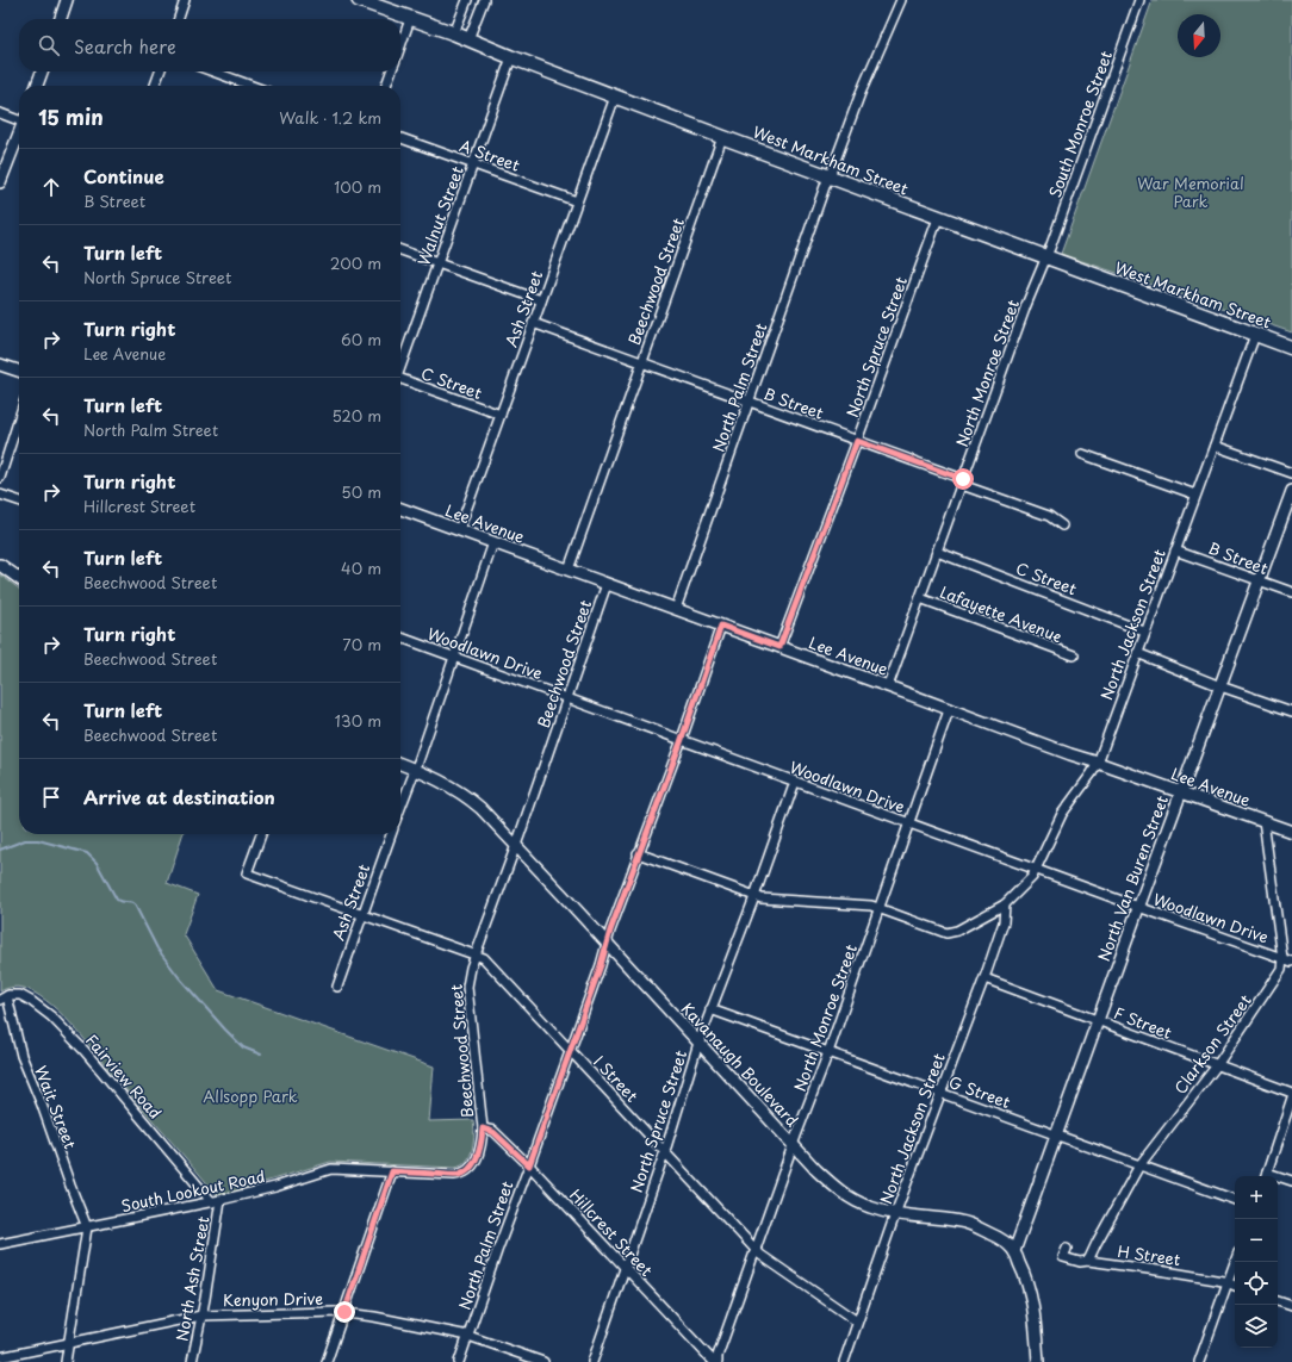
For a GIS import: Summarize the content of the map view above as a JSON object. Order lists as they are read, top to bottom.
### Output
{
  "streets": {
    "main road": ["West Markham Street"],
    "street": [
      "South Monroe Street",
      "A Street",
      "Walnut Street",
      "Beechwood Street",
      "Ash Street",
      "North Spruce Street",
      "North Monroe Street",
      "C Street",
      "North Palm Street",
      "B Street",
      "Lee Avenue",
      "Lafayette Avenue",
      "North Jackson Street",
      "Woodlawn Drive",
      "North Van Buren Street",
      "F Street",
      "Clarkson Street",
      "Kavanaugh Boulevard",
      "Fairview Road",
      "I Street",
      "G Street",
      "Wait Street",
      "South Lookout Road",
      "Hillcrest Street",
      "H Street",
      "North Ash Street",
      "Kenyon Drive"
    ]
  },
  "crossings": [
    ["South Monroe Street", "West Markham Street"],
    ["South Monroe Street", "North Monroe Street"],
    ["A Street", "Walnut Street"],
    ["A Street", "Ash Street"],
    ["West Markham Street", "Walnut Street"],
    ["West Markham Street", "Beechwood Street"],
    ["West Markham Street", "Ash Street"],
    ["West Markham Street", "North Spruce Street"],
    ["West Markham Street", "North Monroe Street"],
    ["West Markham Street", "North Palm Street"],
    ["West Markham Street", "North Jackson Street"],
    ["Beechwood Street", "B Street"],
    ["Beechwood Street", "Lee Avenue"],
    ["Beechwood Street", "Woodlawn Drive"],
    ["Beechwood Street", "Kavanaugh Boulevard"],
    ["Beechwood Street", "I Street"],
    ["Beechwood Street", "South Lookout Road"],
    ["Beechwood Street", "Hillcrest Street"],
    ["Ash Street", "C Street"],
    ["Ash Street", "B Street"],
    ["Ash Street", "Lee Avenue"],
    ["Ash Street", "I Street"],
    ["North Spruce Street", "B Street"],
    ["North Spruce Street", "Lee Avenue"],
    ["North Spruce Street", "North Jackson Street"],
    ["North Spruce Street", "Woodlawn Drive"],
    ["North Spruce Street", "Kavanaugh Boulevard"],
    ["North Spruce Street", "I Street"],
    ["North Spruce Street", "G Street"],
    ["North Spruce Street", "Hillcrest Street"],
    ["North Monroe Street", "C Street"],
    ["North Monroe Street", "B Street"],
    ["North Monroe Street", "Lee Avenue"],
    ["North Monroe Street", "Lafayette Avenue"],
    ["North Monroe Street", "North Jackson Street"],
    ["North Monroe Street", "Woodlawn Drive"],
    ["North Monroe Street", "Kavanaugh Boulevard"],
    ["North Monroe Street", "I Street"],
    ["North Monroe Street", "G Street"],
    ["C Street", "North Jackson Street"],
    ["North Palm Street", "B Street"],
    ["North Palm Street", "Lee Avenue"],
    ["North Palm Street", "North Jackson Street"],
    ["North Palm Street", "Woodlawn Drive"],
    ["North Palm Street", "Kavanaugh Boulevard"],
    ["North Palm Street", "I Street"],
    ["North Palm Street", "Hillcrest Street"],
    ["North Palm Street", "Kenyon Drive"],
    ["B Street", "North Jackson Street"],
    ["B Street", "North Van Buren Street"],
    ["Lee Avenue", "North Jackson Street"],
    ["Lee Avenue", "North Van Buren Street"],
    ["Lee Avenue", "Clarkson Street"],
    ["North Jackson Street", "Woodlawn Drive"],
    ["North Jackson Street", "F Street"],
    ["North Jackson Street", "Kavanaugh Boulevard"],
    ["North Jackson Street", "I Street"],
    ["North Jackson Street", "G Street"],
    ["Woodlawn Drive", "North Van Buren Street"],
    ["Woodlawn Drive", "Clarkson Street"],
    ["North Van Buren Street", "F Street"],
    ["North Van Buren Street", "Kavanaugh Boulevard"],
    ["North Van Buren Street", "G Street"],
    ["F Street", "Clarkson Street"],
    ["Clarkson Street", "G Street"],
    ["Clarkson Street", "H Street"],
    ["Fairview Road", "Wait Street"],
    ["Fairview Road", "South Lookout Road"],
    ["Fairview Road", "North Ash Street"],
    ["Wait Street", "South Lookout Road"],
    ["South Lookout Road", "North Ash Street"],
    ["North Ash Street", "Kenyon Drive"]
  ],
  "parks": ["War Memorial Park", "Allsopp Park"],
  "north": "bottom",
  "page": {
    "search": "Search here",
    "heading": ["15 min", "Walk · 1.2 km"],
    "list": [
      ["Continue", "B Street", "100 m"],
      ["Turn left", "North Spruce Street", "200 m"],
      ["Turn right", "Lee Avenue", "60 m"],
      ["Turn left", "North Palm Street", "520 m"],
      ["Turn right", "Hillcrest Street", "50 m"],
      ["Turn left", "Beechwood Street", "40 m"],
      ["Turn right", "Beechwood Street", "70 m"],
      ["Turn left", "Beechwood Street", "130 m"],
      "Arrive at destination"
    ],
    "map_buttons": ["+", "−"]
  }
}
